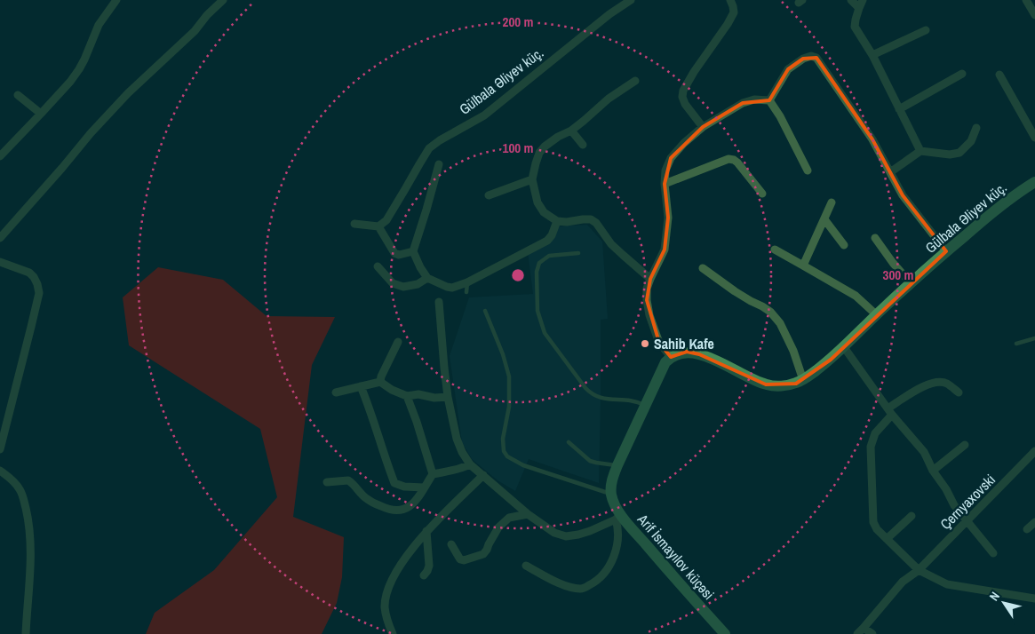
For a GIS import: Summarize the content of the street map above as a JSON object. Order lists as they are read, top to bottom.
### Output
{
  "streets": {
    "street": ["Gülbala Əliyev küç.", "Çernyaxovski", "Arif İsmayılov küçəsi"]
  },
  "places": ["Sahib Kafe"],
  "north": "top left",
  "rings": ["200 m", "100 m", "300 m"]
}
